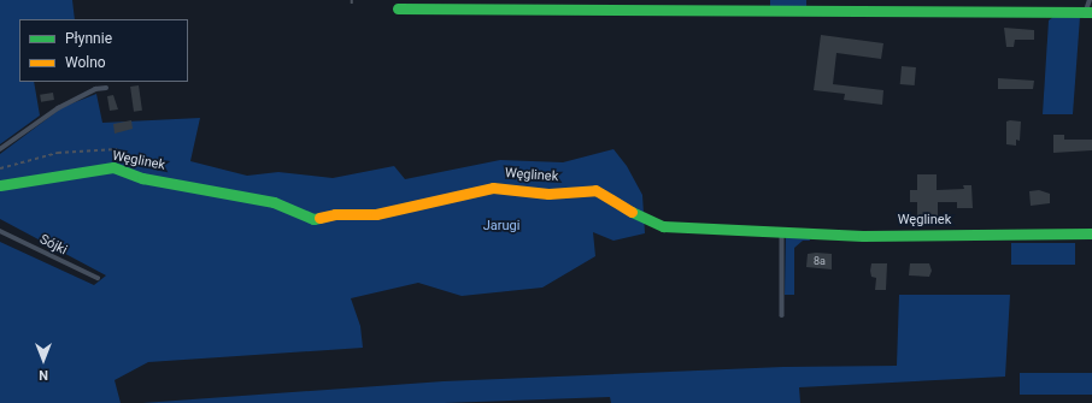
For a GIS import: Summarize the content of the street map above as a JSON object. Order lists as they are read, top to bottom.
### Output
{
  "streets": {
    "street": ["Węglinek"],
    "lane": ["Sójki"]
  },
  "parks": ["Jarugi"],
  "house_numbers": ["8a"],
  "legend": ["Płynnie", "Wolno"],
  "north": "bottom"
}
